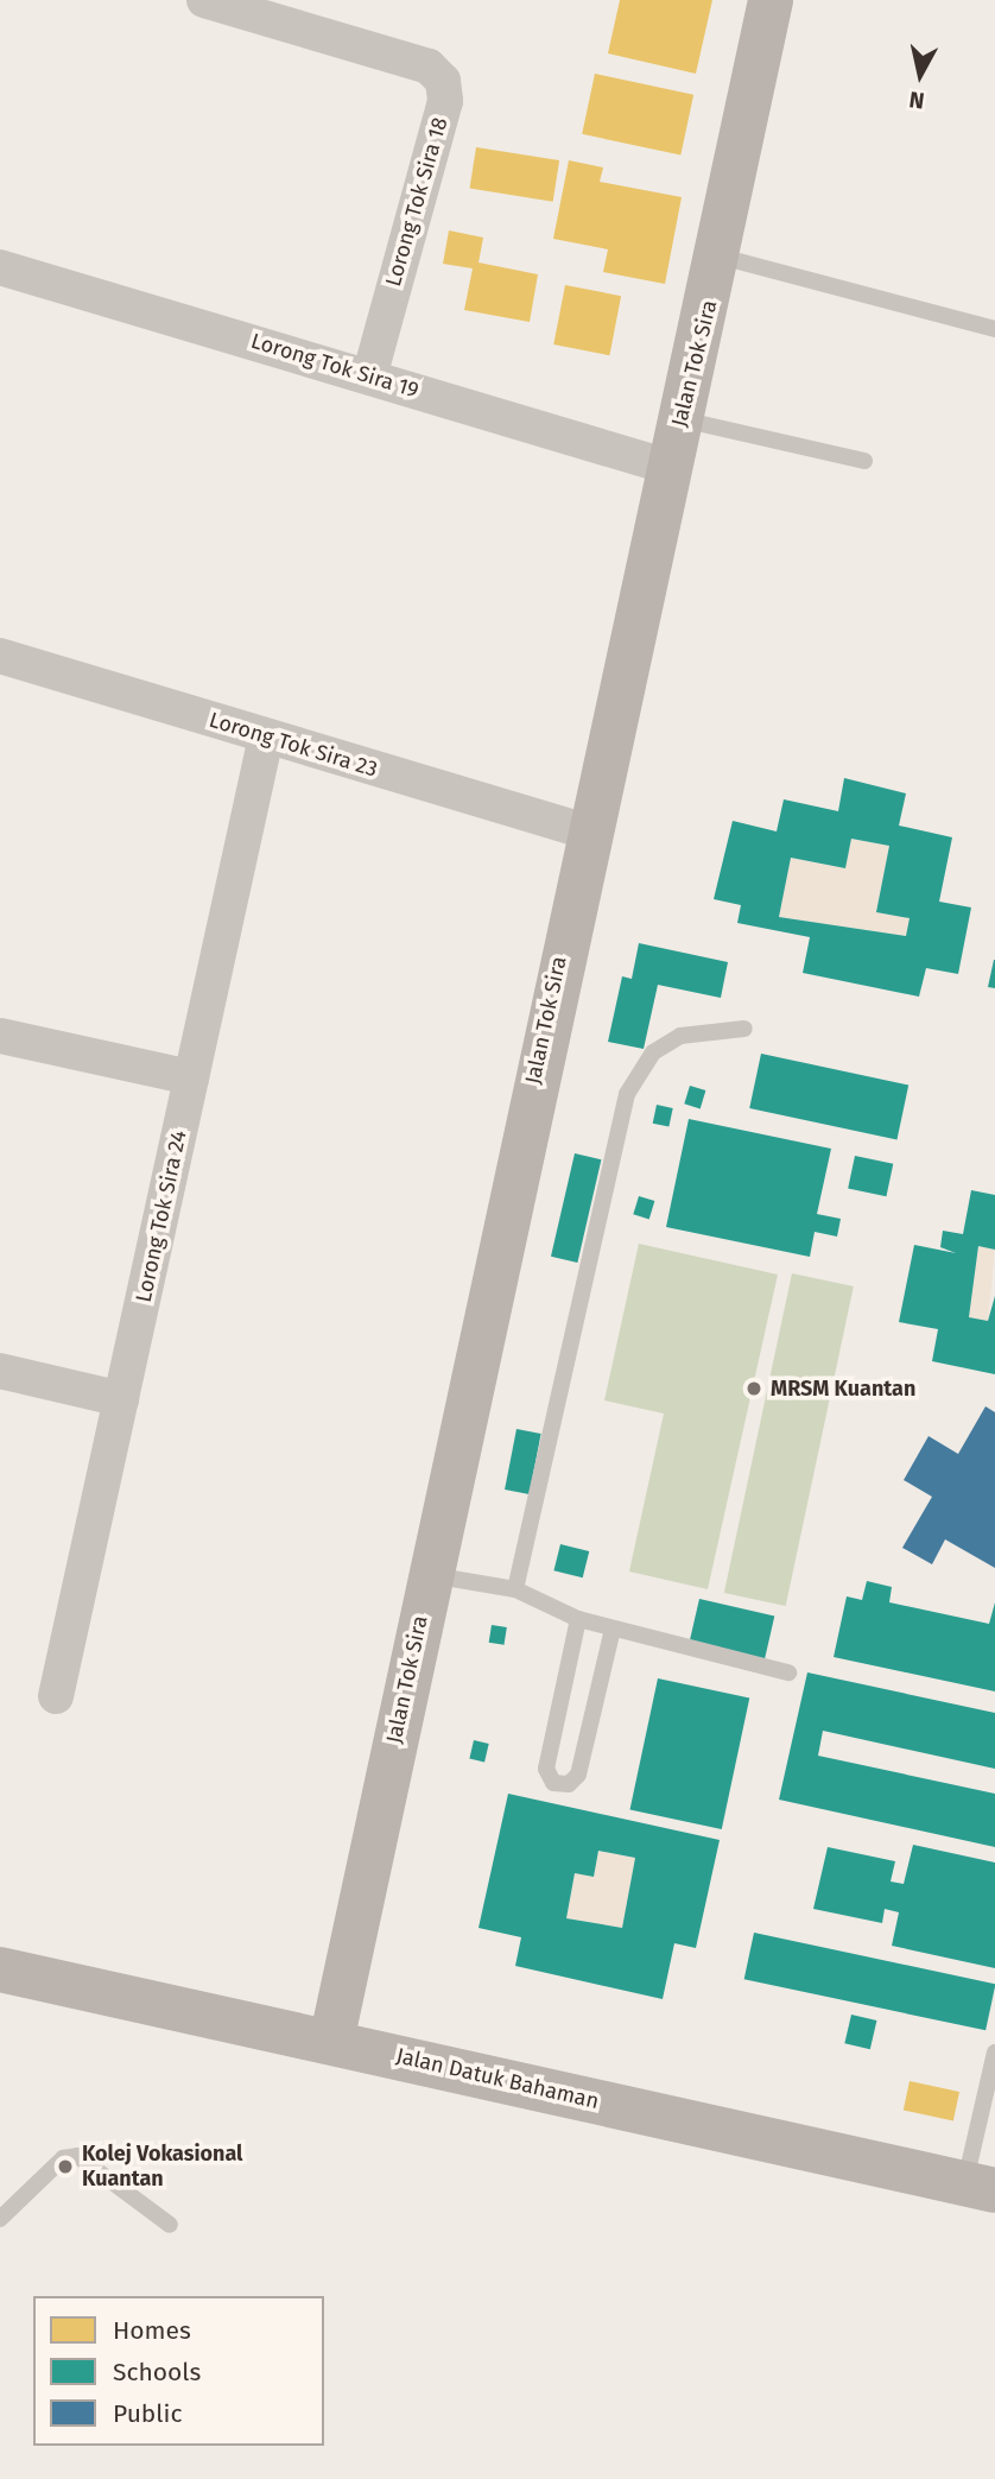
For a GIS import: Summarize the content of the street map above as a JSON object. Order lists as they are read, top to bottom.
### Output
{
  "streets": {
    "street": [
      "Lorong Tok Sira 18",
      "Jalan Tok Sira",
      "Lorong Tok Sira 19",
      "Lorong Tok Sira 23",
      "Lorong Tok Sira 24",
      "Jalan Datuk Bahaman"
    ]
  },
  "crossings": [
    ["Lorong Tok Sira 18", "Lorong Tok Sira 19"],
    ["Jalan Tok Sira", "Lorong Tok Sira 19"],
    ["Jalan Tok Sira", "Lorong Tok Sira 23"],
    ["Jalan Tok Sira", "Jalan Datuk Bahaman"],
    ["Lorong Tok Sira 23", "Lorong Tok Sira 24"]
  ],
  "places": ["MRSM Kuantan", "Kolej Vokasional Kuantan"],
  "legend": ["Homes", "Schools", "Public"],
  "north": "bottom"
}
